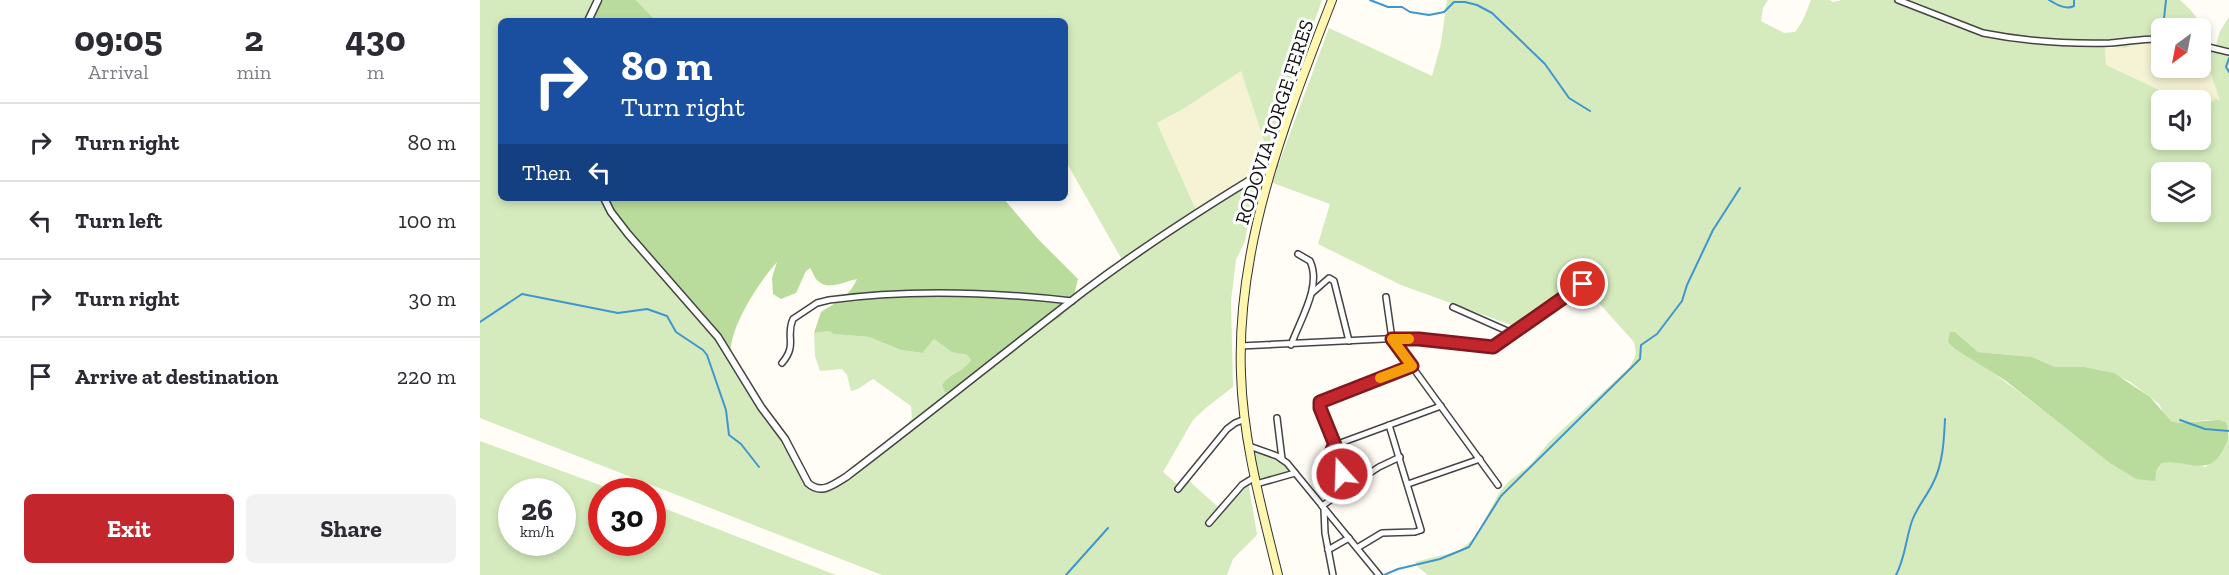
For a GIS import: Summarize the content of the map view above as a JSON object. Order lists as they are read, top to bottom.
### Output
{
  "streets": {
    "main road": ["RODOVIA JORGE FERES"]
  },
  "north": "bottom left",
  "page": {
    "eta": [
      "09:05",
      "Arrival",
      "2",
      "min",
      "430",
      "m"
    ],
    "turn": ["80 m", "Turn right"],
    "list": [
      {
        "name": "Turn right",
        "value": "80 m"
      },
      {
        "name": "Turn left",
        "value": "100 m"
      },
      {
        "name": "Turn right",
        "value": "30 m"
      },
      {
        "name": "Arrive at destination",
        "value": "220 m"
      }
    ],
    "then": "Then",
    "speed": "26 km/h",
    "limit": "30",
    "buttons": ["Exit", "Share"]
  }
}
